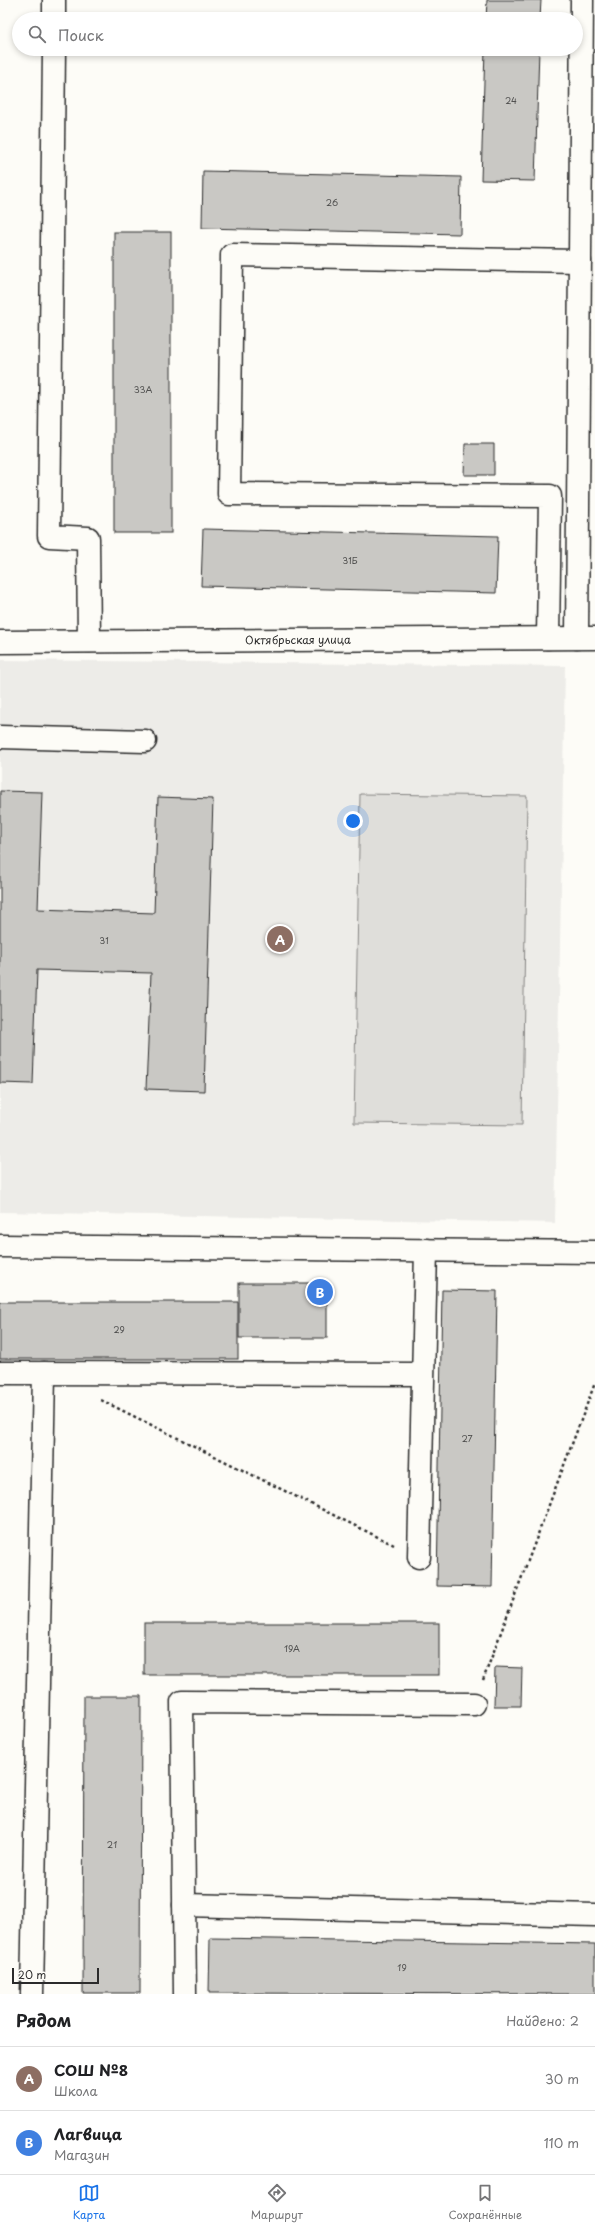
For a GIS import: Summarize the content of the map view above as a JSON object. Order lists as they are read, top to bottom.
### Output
{
  "streets": {
    "street": ["Октябрьская улица"]
  },
  "house_numbers": [
    "24",
    "26",
    "33А",
    "31Б",
    "31",
    "29",
    "27",
    "19А",
    "21",
    "19"
  ],
  "scale_bar": "20 m",
  "page": {
    "search": "Поиск",
    "pins": ["A", "B"],
    "scale": "20 m",
    "heading": ["Рядом", "Найдено: 2"],
    "list": [
      {
        "mark": "A",
        "name": "СОШ №8",
        "note": "Школа",
        "value": "30 m"
      },
      {
        "mark": "B",
        "name": "Лагвица",
        "note": "Магазин",
        "value": "110 m"
      }
    ],
    "nav": ["Карта", "Маршрут", "Сохранённые"]
  }
}
